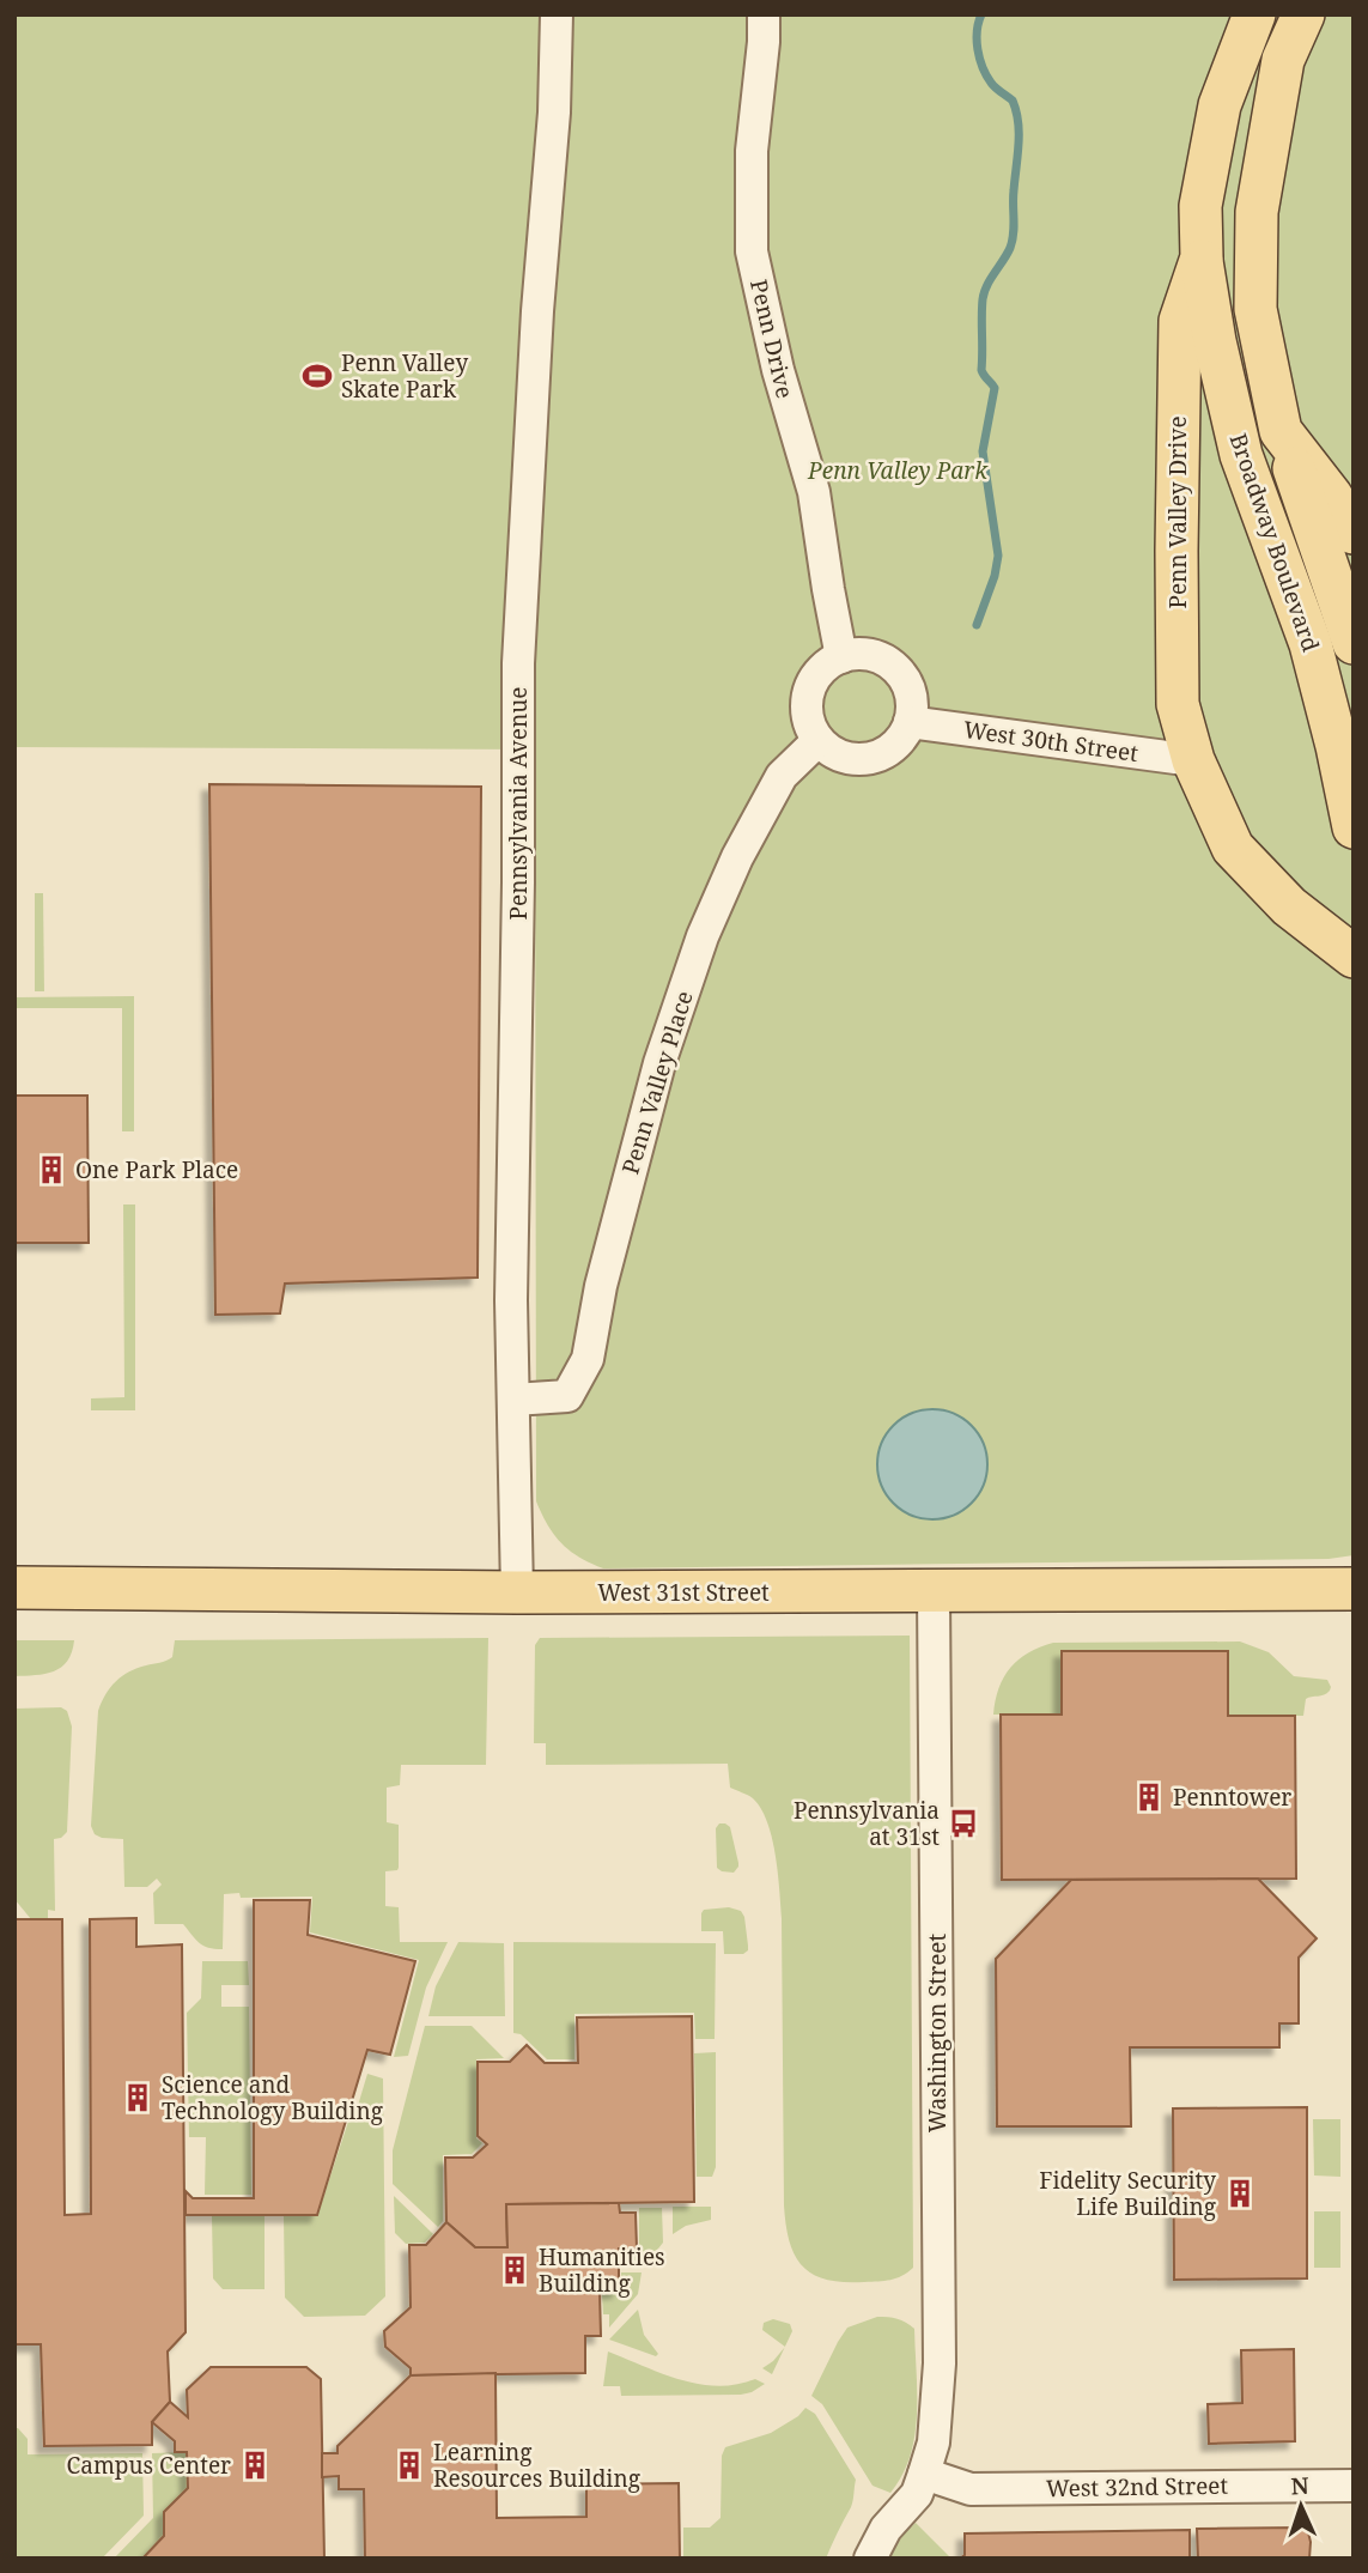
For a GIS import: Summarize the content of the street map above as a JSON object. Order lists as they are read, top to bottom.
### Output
{
  "streets": {
    "main road": ["Penn Valley Drive", "Broadway Boulevard", "West 31st Street"],
    "street": [
      "Penn Drive",
      "West 30th Street",
      "Pennsylvania Avenue",
      "Penn Valley Place",
      "Washington Street",
      "West 32nd Street"
    ]
  },
  "crossings": [
    ["Penn Drive", "West 30th Street"],
    ["Penn Drive", "Penn Valley Place"],
    ["Penn Valley Drive", "Broadway Boulevard"],
    ["Penn Valley Drive", "West 30th Street"],
    ["West 30th Street", "Penn Valley Place"],
    ["Pennsylvania Avenue", "Penn Valley Place"],
    ["Pennsylvania Avenue", "West 31st Street"],
    ["West 31st Street", "Washington Street"],
    ["Washington Street", "West 32nd Street"]
  ],
  "parks": ["Penn Valley Park"],
  "places": {
    "sports": ["Penn Valley Skate Park"],
    "building": [
      "One Park Place",
      "Penntower",
      "Science and Technology Building",
      "Fidelity Security Life Building",
      "Humanities Building",
      "Campus Center",
      "Learning Resources Building"
    ],
    "bus stop": ["Pennsylvania at 31st"]
  },
  "north": "top"
}
